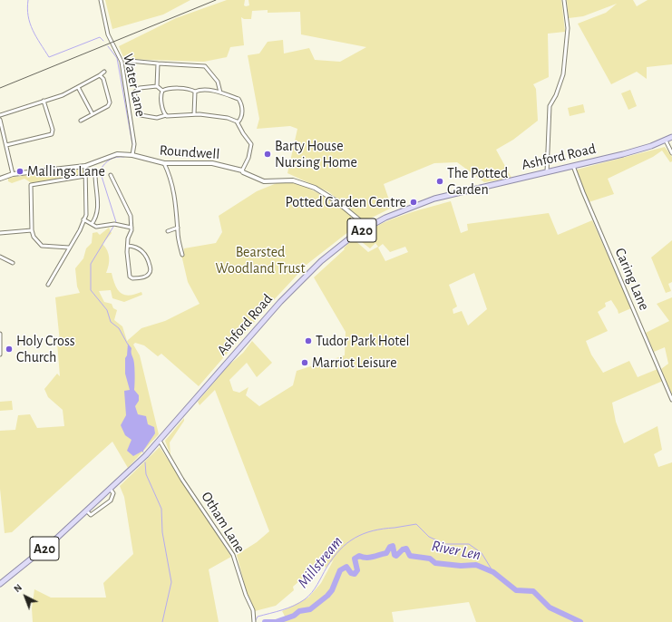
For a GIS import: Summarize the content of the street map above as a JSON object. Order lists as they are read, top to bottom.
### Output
{
  "streets": {
    "main road": ["Ashford Road", "A20"],
    "street": [
      "Water Lane",
      "Roundwell",
      "Caring Lane",
      "Otham Lane"
    ]
  },
  "crossings": [
    ["Water Lane", "Roundwell"],
    ["Roundwell", "Ashford Road"],
    ["Ashford Road", "Caring Lane"],
    ["Ashford Road", "Otham Lane"]
  ],
  "water": ["River Len", "Millstream"],
  "parks": ["Bearsted Woodland Trust"],
  "places": [
    "Barty House Nursing Home",
    "Mallings Lane",
    "The Potted Garden",
    "Potted Garden Centre",
    "Tudor Park Hotel",
    "Holy Cross Church",
    "Marriot Leisure"
  ],
  "north": "top left"
}
